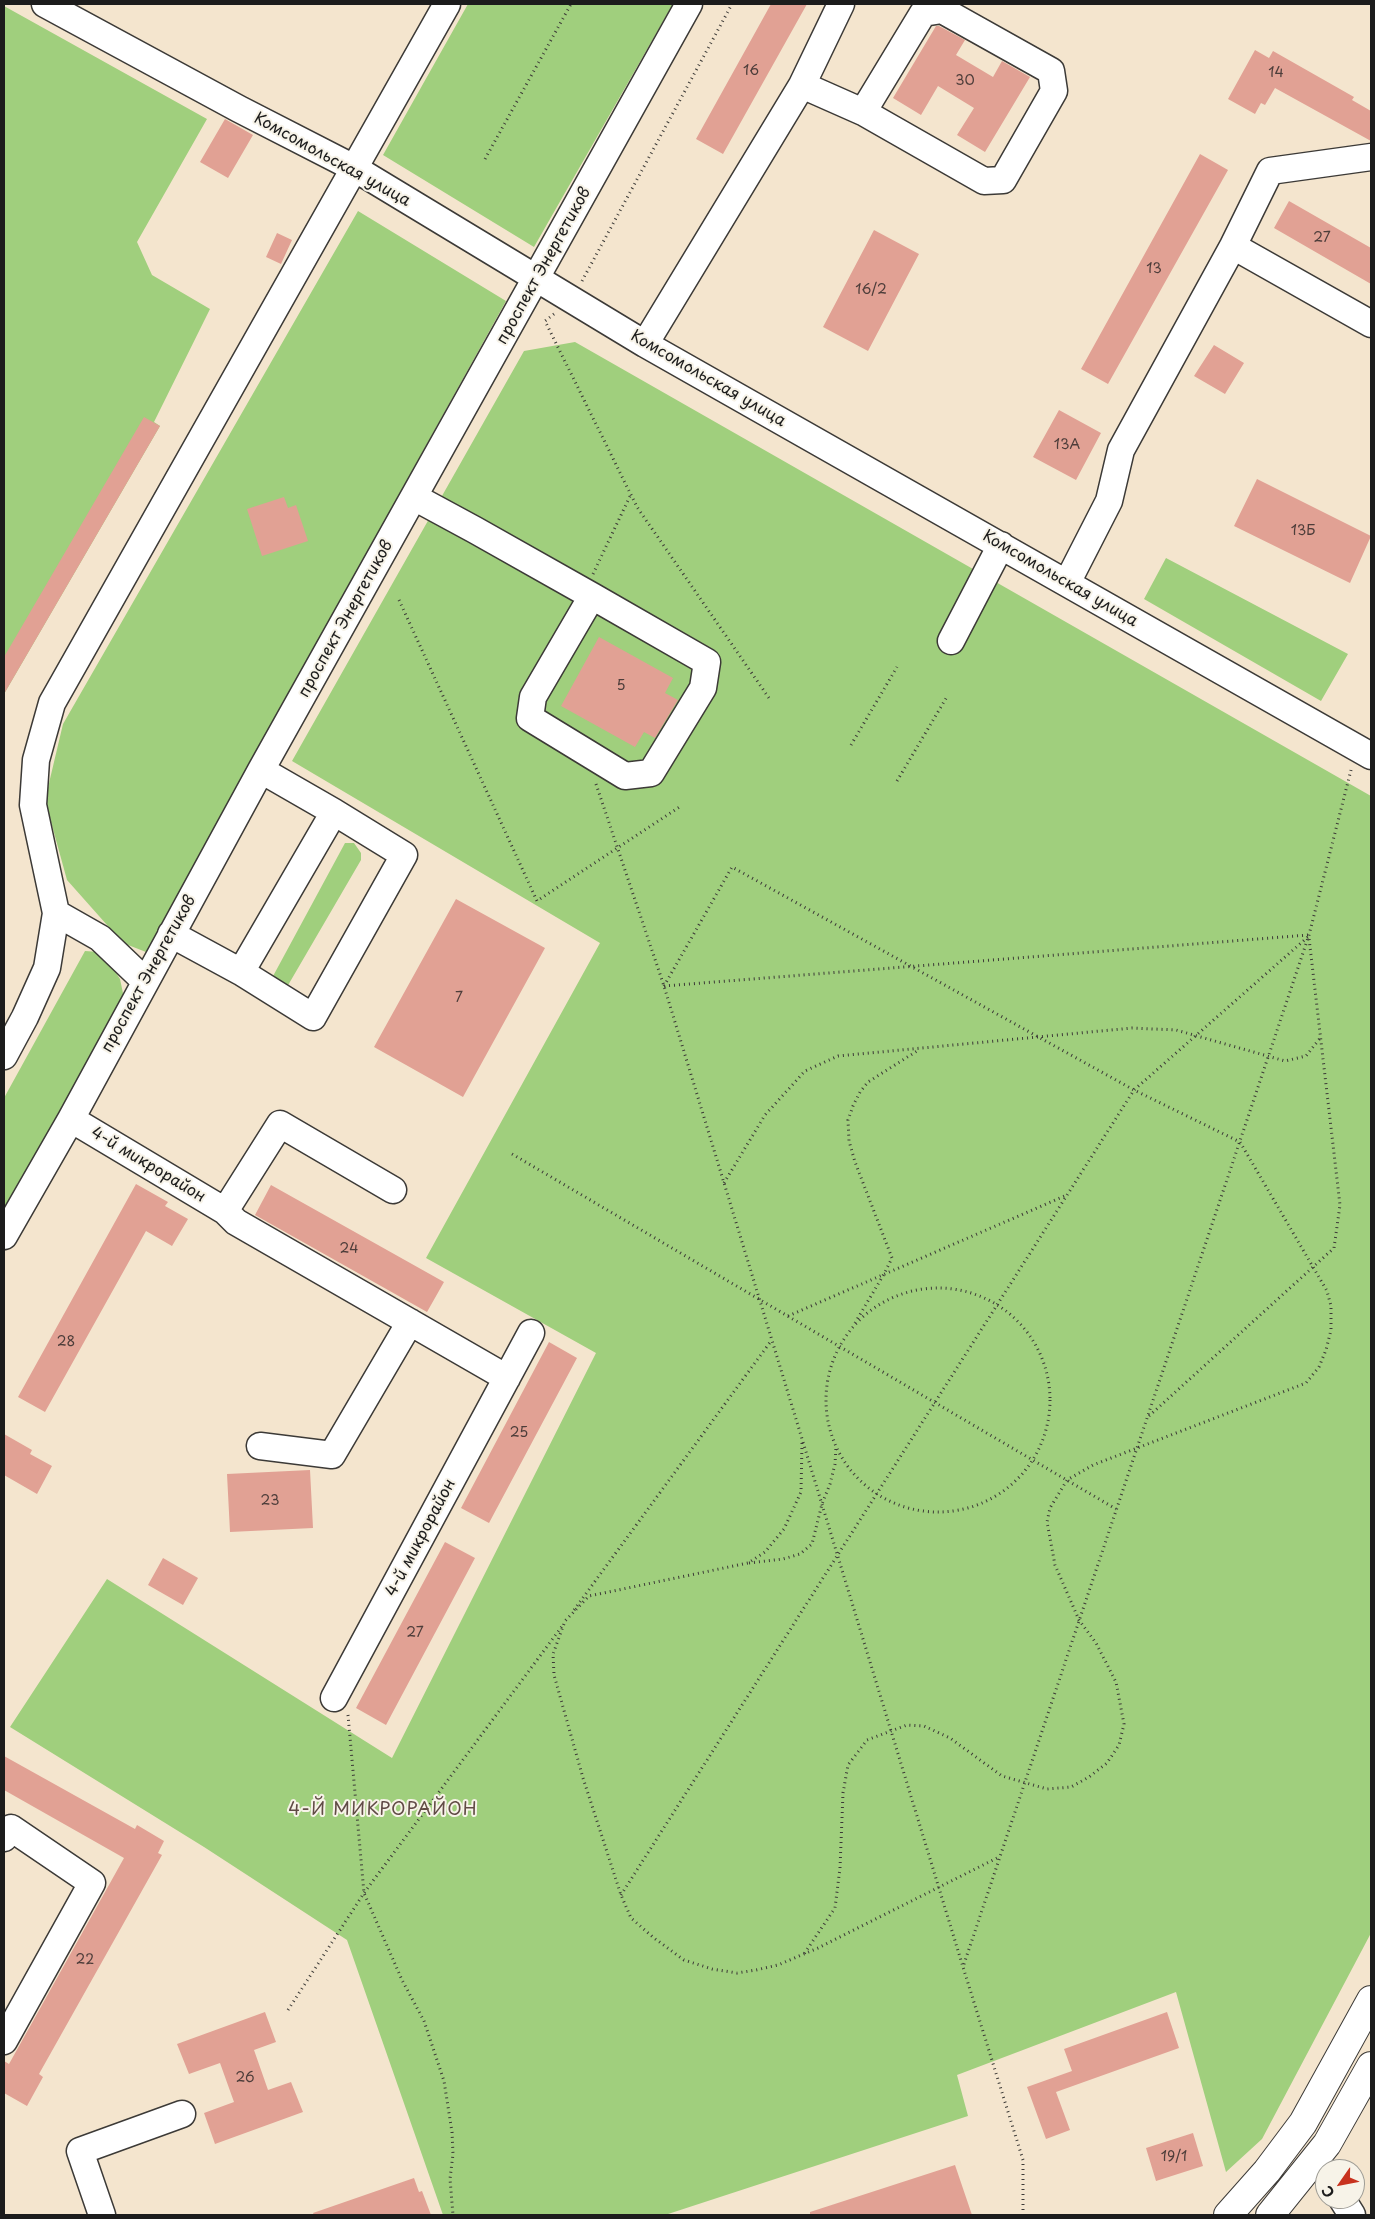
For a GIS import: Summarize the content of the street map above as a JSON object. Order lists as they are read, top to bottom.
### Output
{
  "streets": {
    "street": ["Комсомольская улица", "проспект Энергетиков", "4-й микрорайон"]
  },
  "crossings": [
    ["Комсомольская улица", "проспект Энергетиков"],
    ["проспект Энергетиков", "4-й микрорайон"]
  ],
  "districts": ["4-Й МИКРОРАЙОН"],
  "house_numbers": [
    "16",
    "14",
    "30",
    "27",
    "13",
    "16/2",
    "13А",
    "13Б",
    "5",
    "7",
    "24",
    "28",
    "25",
    "23",
    "27",
    "22",
    "26",
    "19/1"
  ],
  "north": "bottom left"
}
